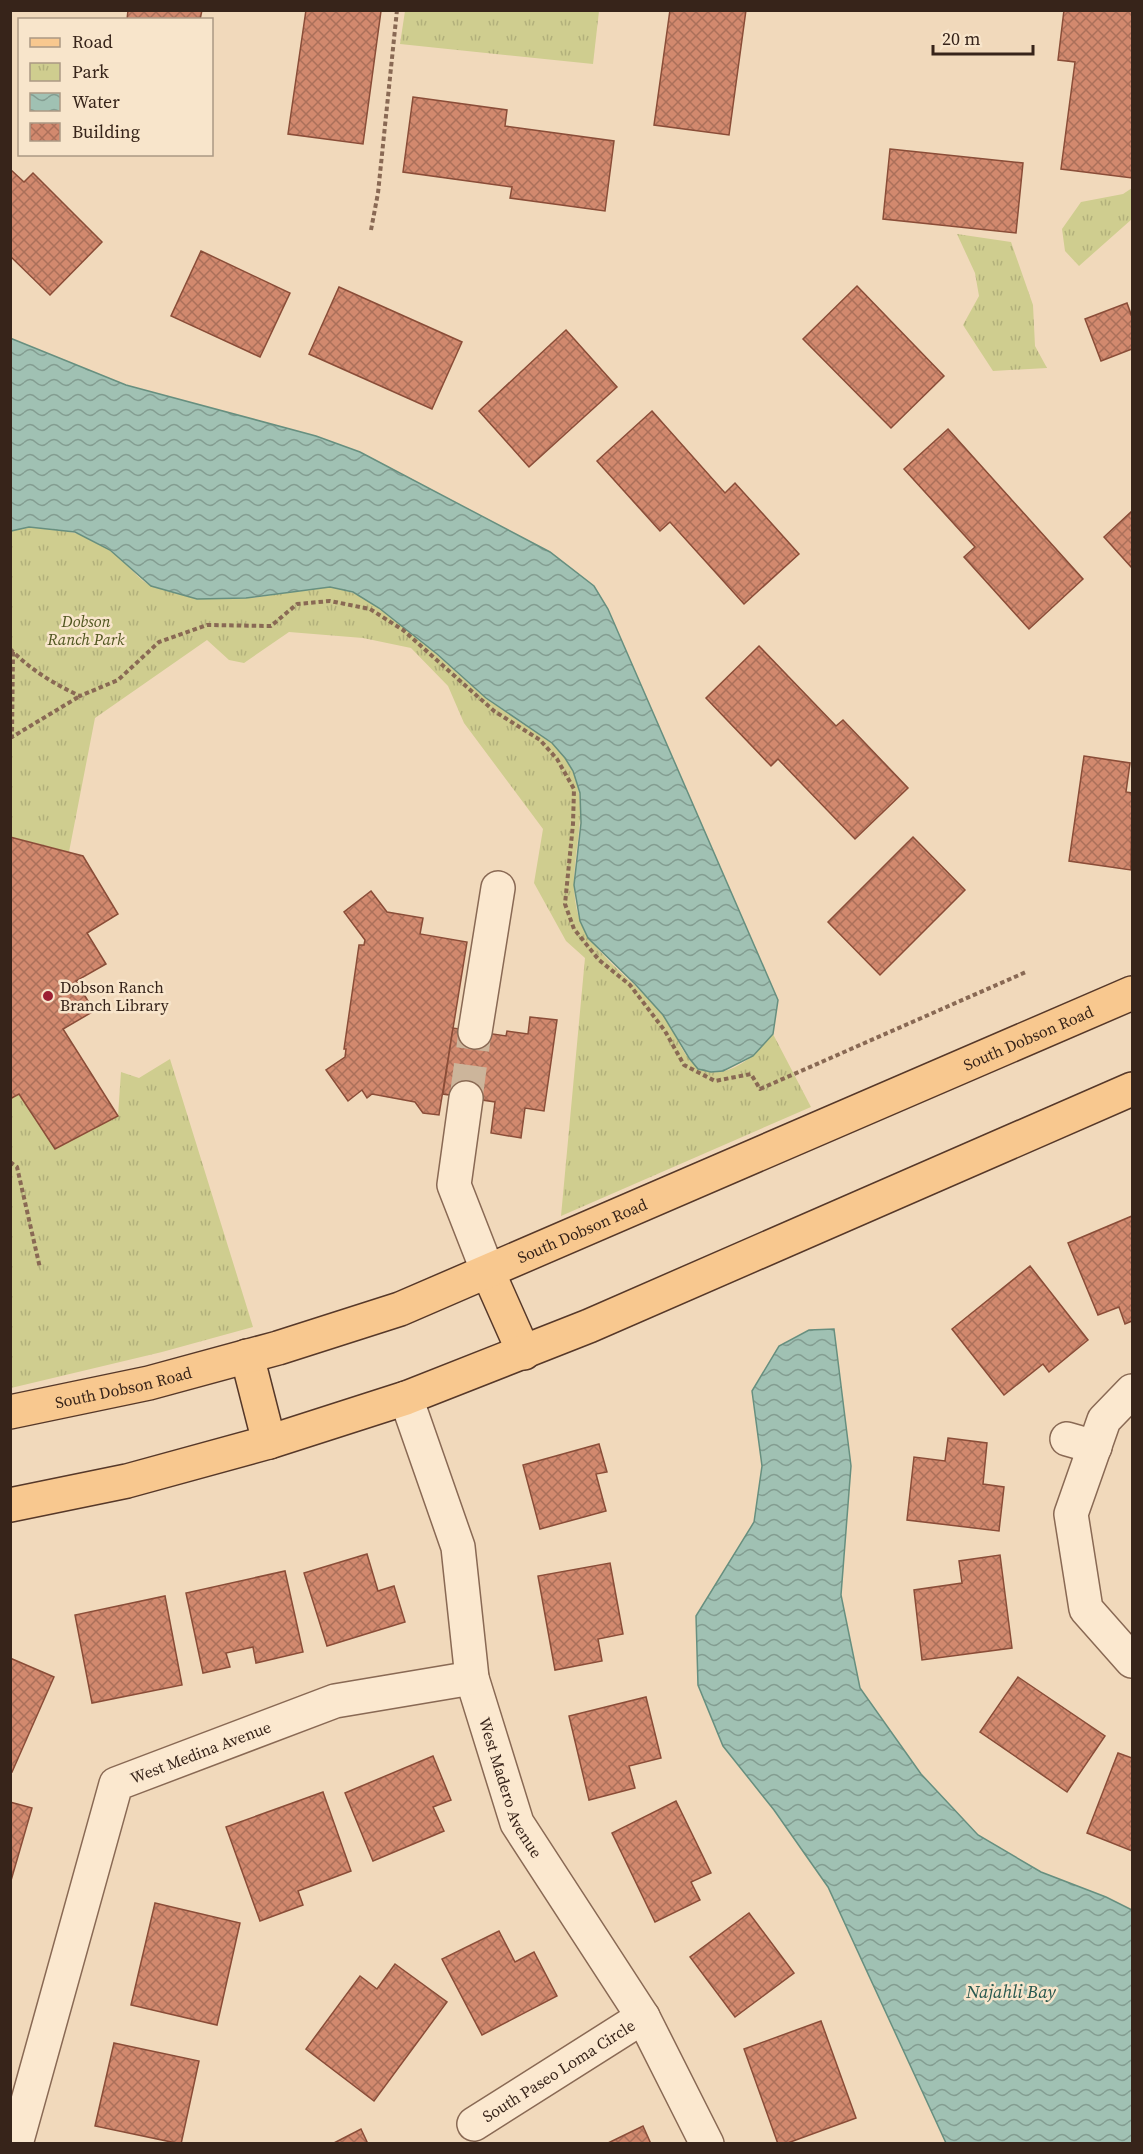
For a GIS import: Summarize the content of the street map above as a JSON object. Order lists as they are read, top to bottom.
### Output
{
  "streets": {
    "main road": ["South Dobson Road"],
    "street": ["West Medina Avenue", "West Madero Avenue", "South Paseo Loma Circle"]
  },
  "crossings": [
    ["West Medina Avenue", "West Madero Avenue"],
    ["West Madero Avenue", "South Paseo Loma Circle"]
  ],
  "water": ["Najahli Bay"],
  "parks": ["Dobson Ranch Park"],
  "places": ["Dobson Ranch Branch Library"],
  "legend": [
    "Road",
    "Park",
    "Water",
    "Building"
  ],
  "scale_bar": "20 m"
}
